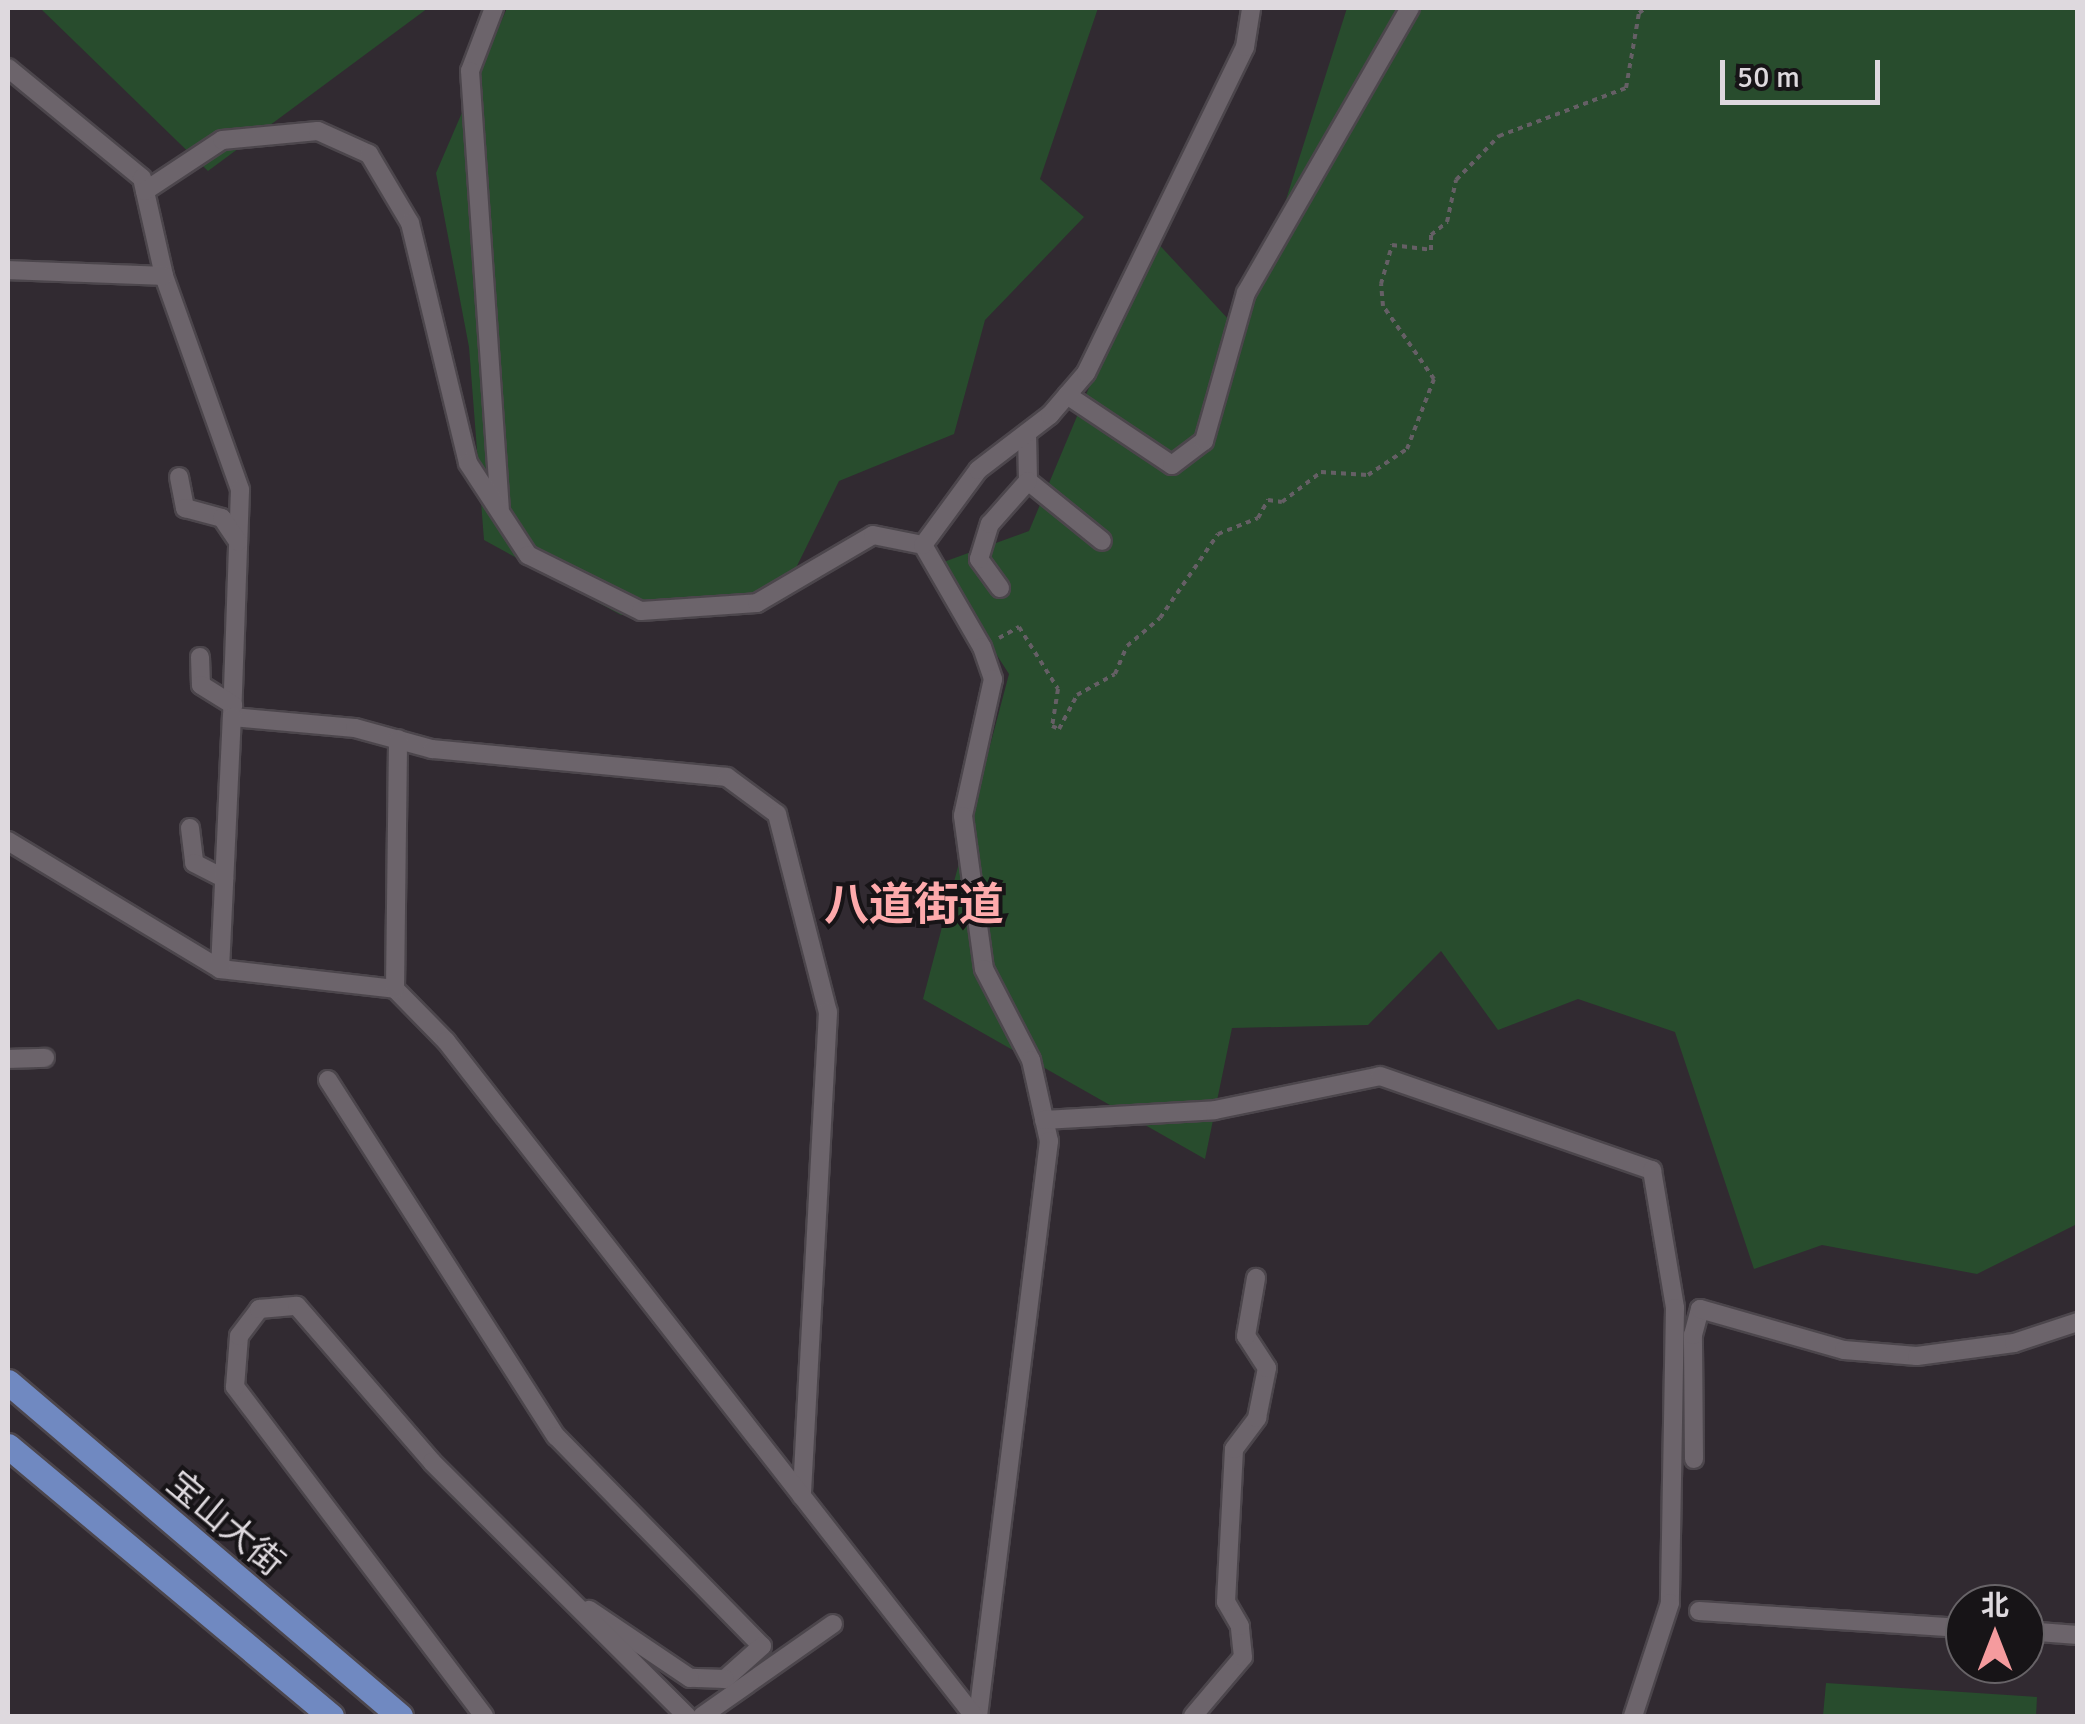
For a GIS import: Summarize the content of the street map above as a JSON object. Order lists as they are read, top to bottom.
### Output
{
  "streets": {
    "main road": ["宝山大街"]
  },
  "districts": ["八道街道"],
  "scale_bar": "50 m",
  "north": "top"
}
